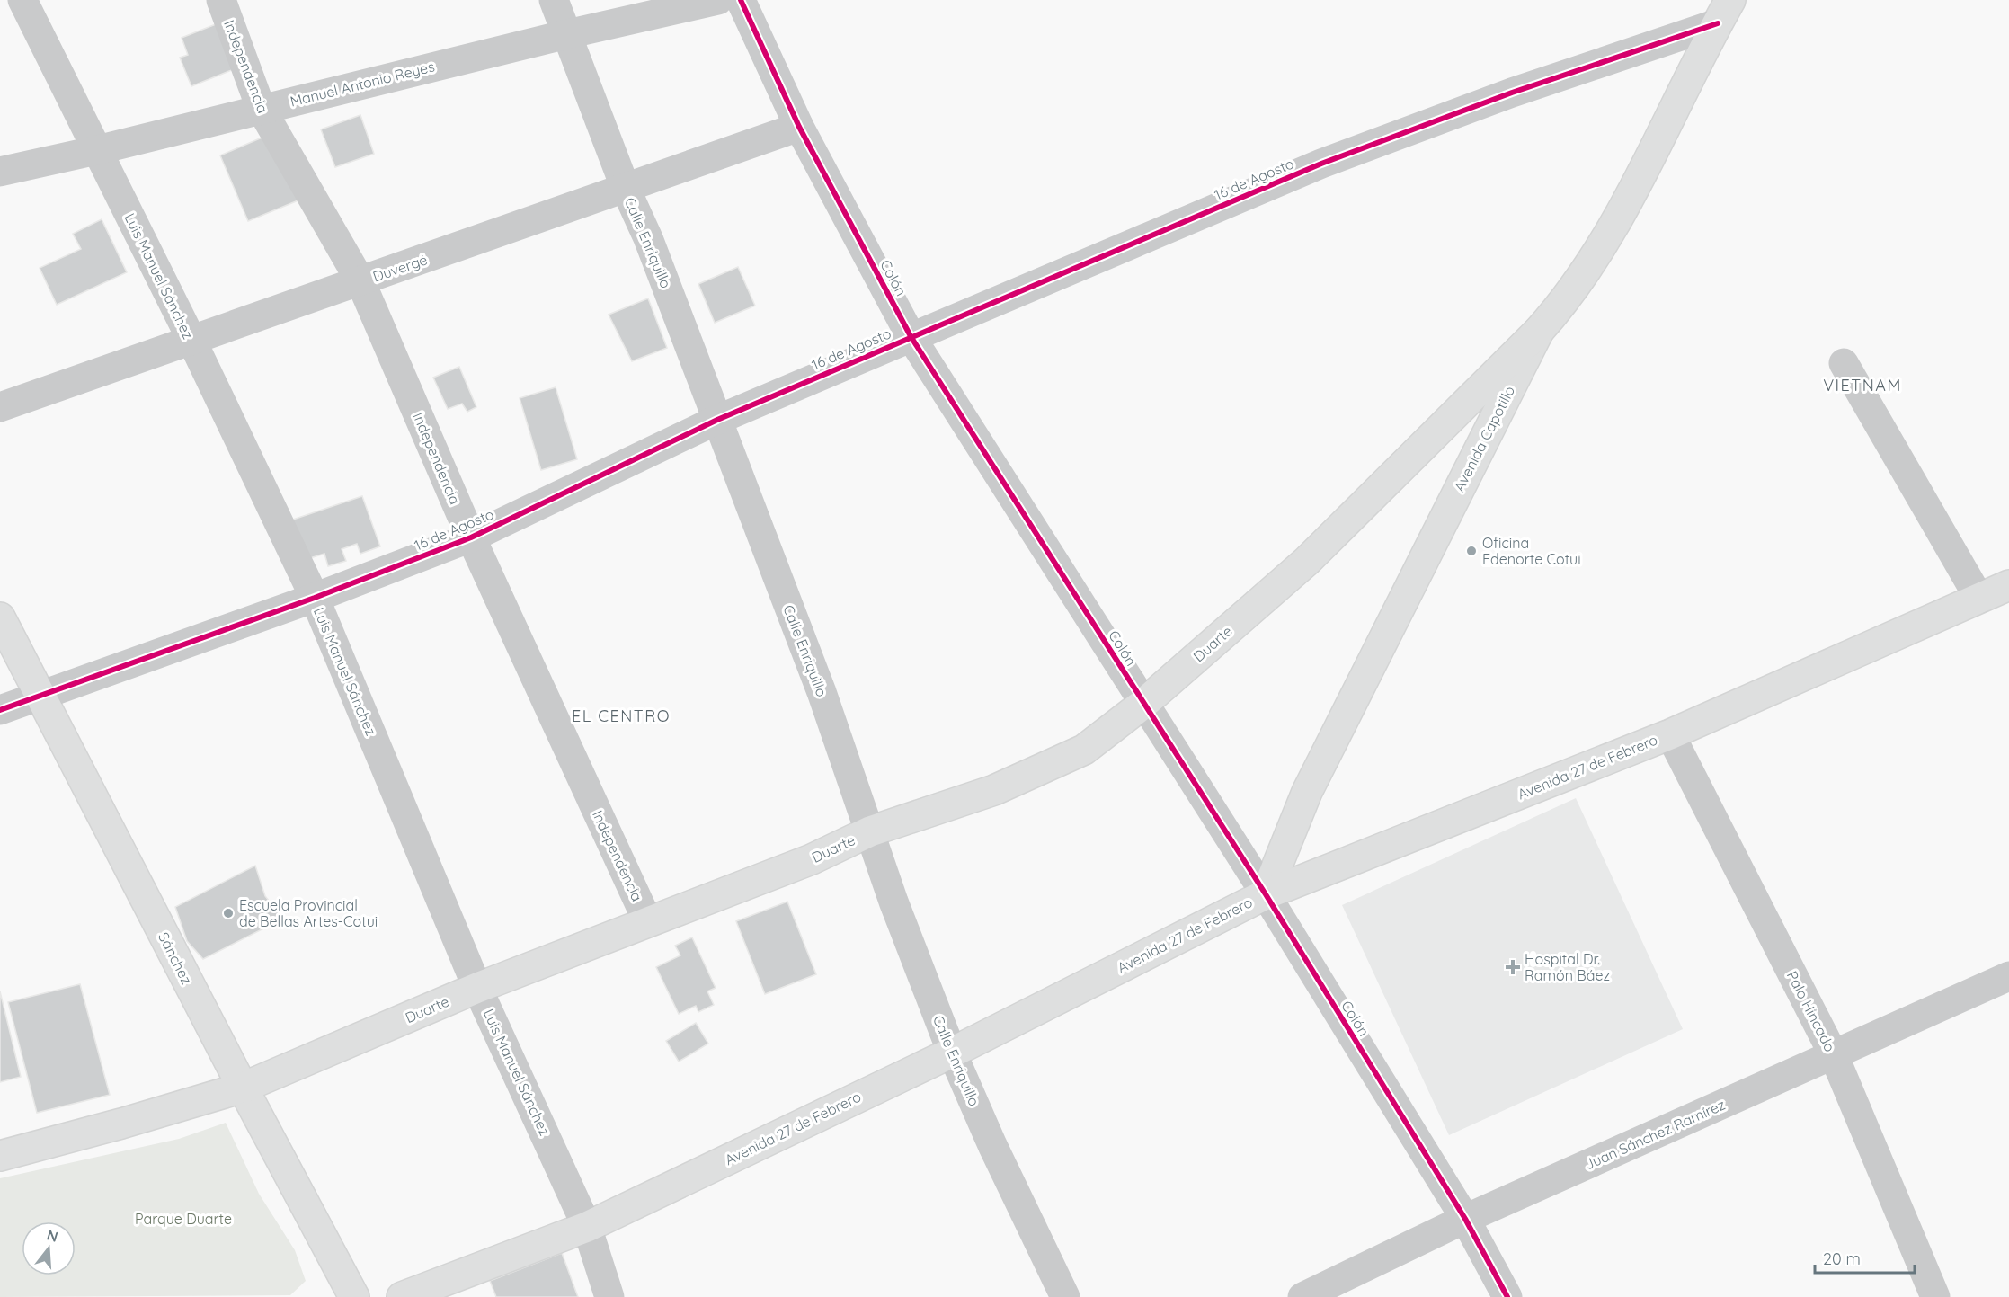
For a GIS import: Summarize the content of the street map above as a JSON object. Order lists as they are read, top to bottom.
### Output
{
  "streets": {
    "main road": [
      "Avenida Capotillo",
      "Duarte",
      "Avenida 27 de Febrero",
      "Sánchez"
    ],
    "street": [
      "Independencia",
      "Manuel Antonio Reyes",
      "16 de Agosto",
      "Calle Enriquillo",
      "Duvergé",
      "Luis Manuel Sánchez",
      "Colón",
      "Palo Hincado",
      "Juan Sánchez Ramírez"
    ]
  },
  "crossings": [
    ["Independencia", "Manuel Antonio Reyes"],
    ["Independencia", "16 de Agosto"],
    ["Independencia", "Duvergé"],
    ["Independencia", "Duarte"],
    ["Manuel Antonio Reyes", "Calle Enriquillo"],
    ["Manuel Antonio Reyes", "Luis Manuel Sánchez"],
    ["16 de Agosto", "Calle Enriquillo"],
    ["16 de Agosto", "Luis Manuel Sánchez"],
    ["16 de Agosto", "Colón"],
    ["16 de Agosto", "Avenida Capotillo"],
    ["16 de Agosto", "Sánchez"],
    ["Calle Enriquillo", "Duvergé"],
    ["Calle Enriquillo", "Duarte"],
    ["Calle Enriquillo", "Avenida 27 de Febrero"],
    ["Duvergé", "Luis Manuel Sánchez"],
    ["Duvergé", "Colón"],
    ["Luis Manuel Sánchez", "Duarte"],
    ["Luis Manuel Sánchez", "Avenida 27 de Febrero"],
    ["Colón", "Avenida Capotillo"],
    ["Colón", "Duarte"],
    ["Colón", "Avenida 27 de Febrero"],
    ["Colón", "Juan Sánchez Ramírez"],
    ["Avenida Capotillo", "Duarte"],
    ["Avenida Capotillo", "Avenida 27 de Febrero"],
    ["Duarte", "Sánchez"],
    ["Avenida 27 de Febrero", "Palo Hincado"],
    ["Palo Hincado", "Juan Sánchez Ramírez"]
  ],
  "districts": ["VIETNAM", "EL CENTRO"],
  "parks": ["Parque Duarte"],
  "places": {
    "other": ["Oficina Edenorte Cotui", "Escuela Provincial de Bellas Artes-Cotui"],
    "health": ["Hospital Dr. Ramón Báez"]
  },
  "scale_bar": "20 m",
  "north": "top"
}
